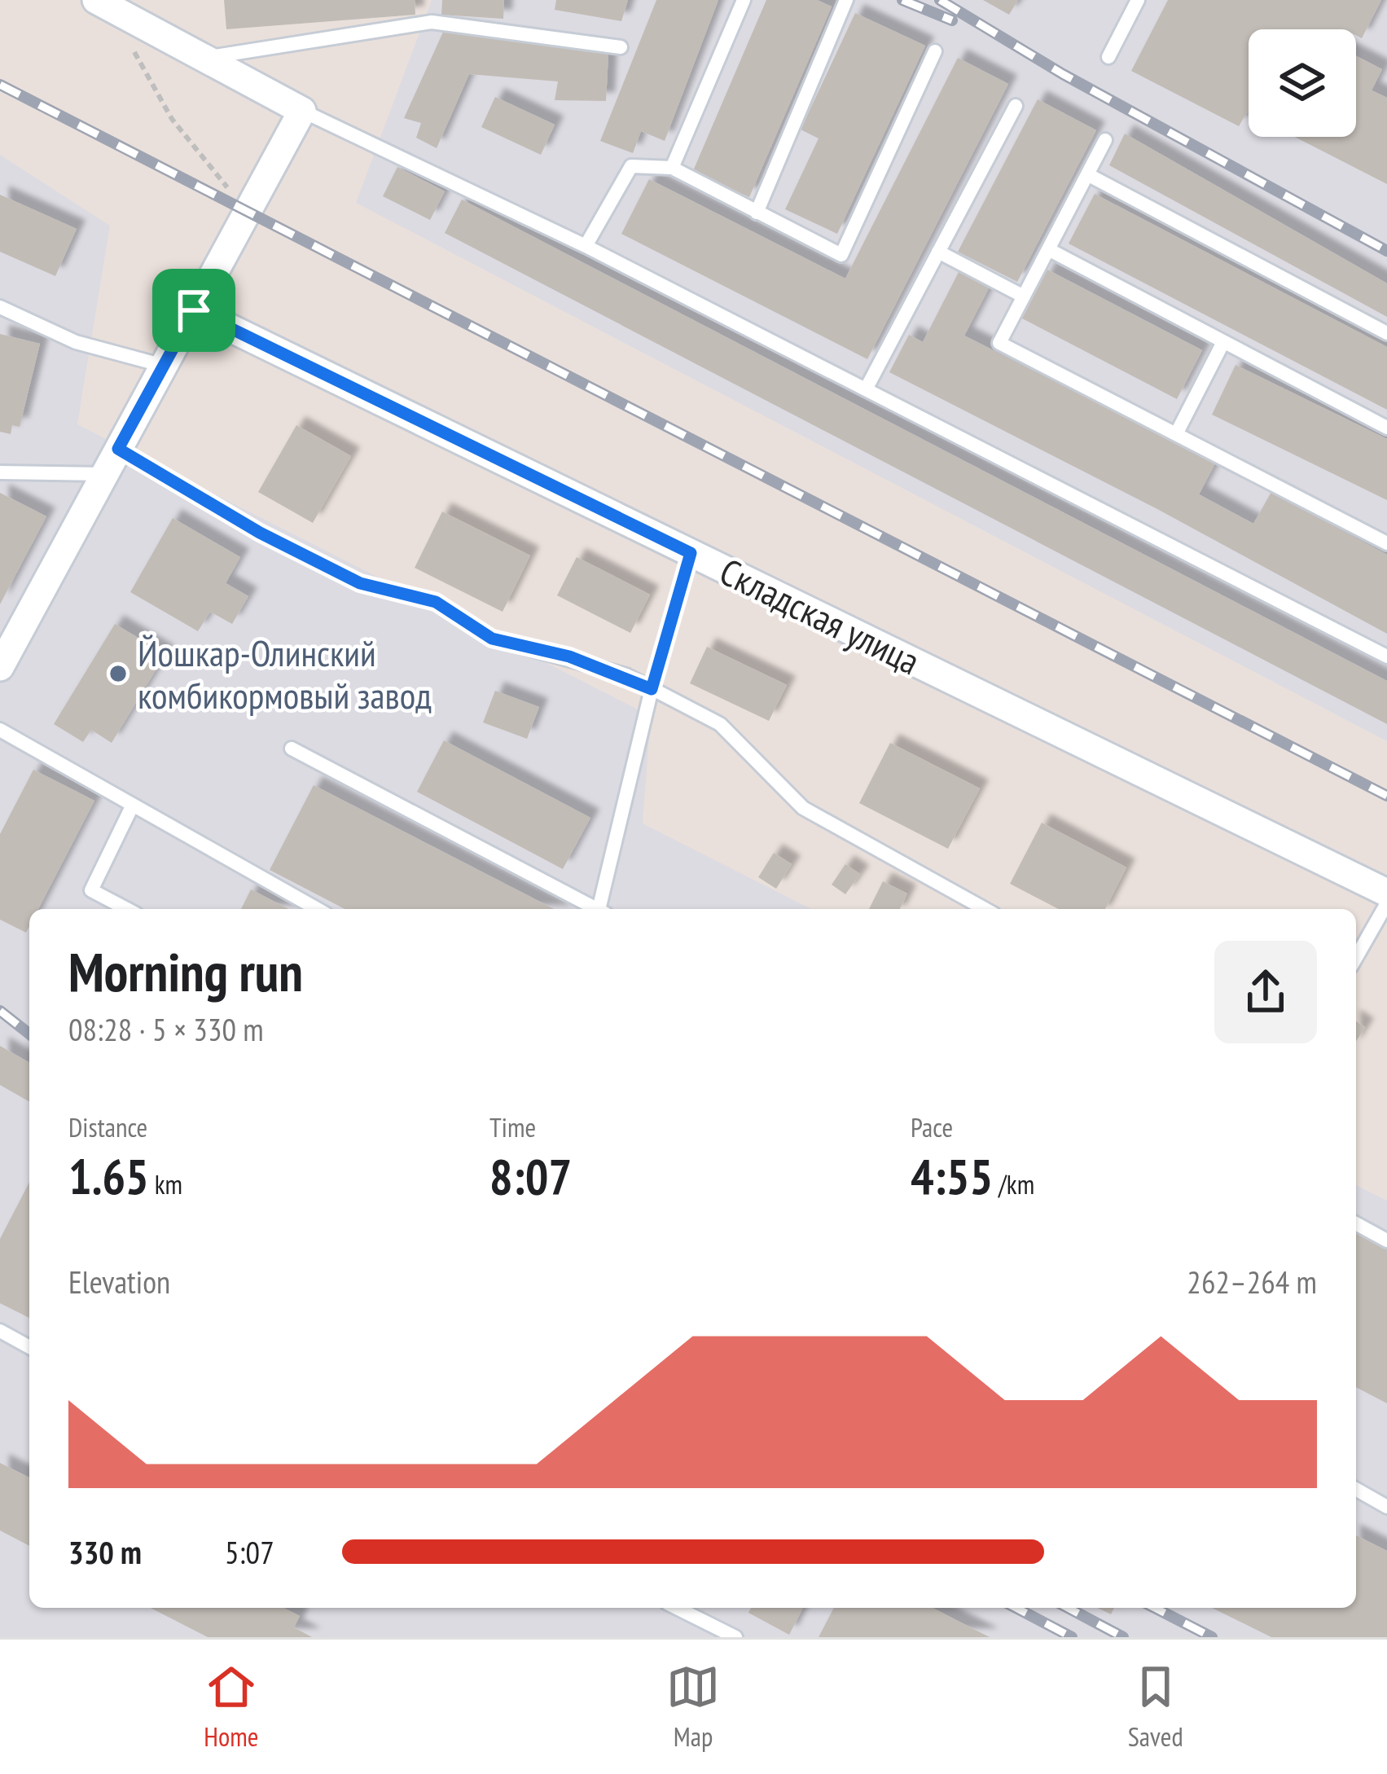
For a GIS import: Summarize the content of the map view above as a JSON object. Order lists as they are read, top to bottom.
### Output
{
  "streets": {
    "street": ["Складская улица"]
  },
  "places": ["Йошкар-Олинский комбикормовый завод"],
  "page": {
    "heading": ["Morning run", "08:28 · 5 × 330 m"],
    "stats": [
      ["Distance", "1.65 km"],
      ["Time", "8:07"],
      ["Pace", "4:55 /km"]
    ],
    "chart": ["Elevation", "262–264 m"],
    "list": [
      {
        "name": "330 m",
        "note": "5:07"
      }
    ],
    "tabs": ["Home", "Map", "Saved"]
  }
}
